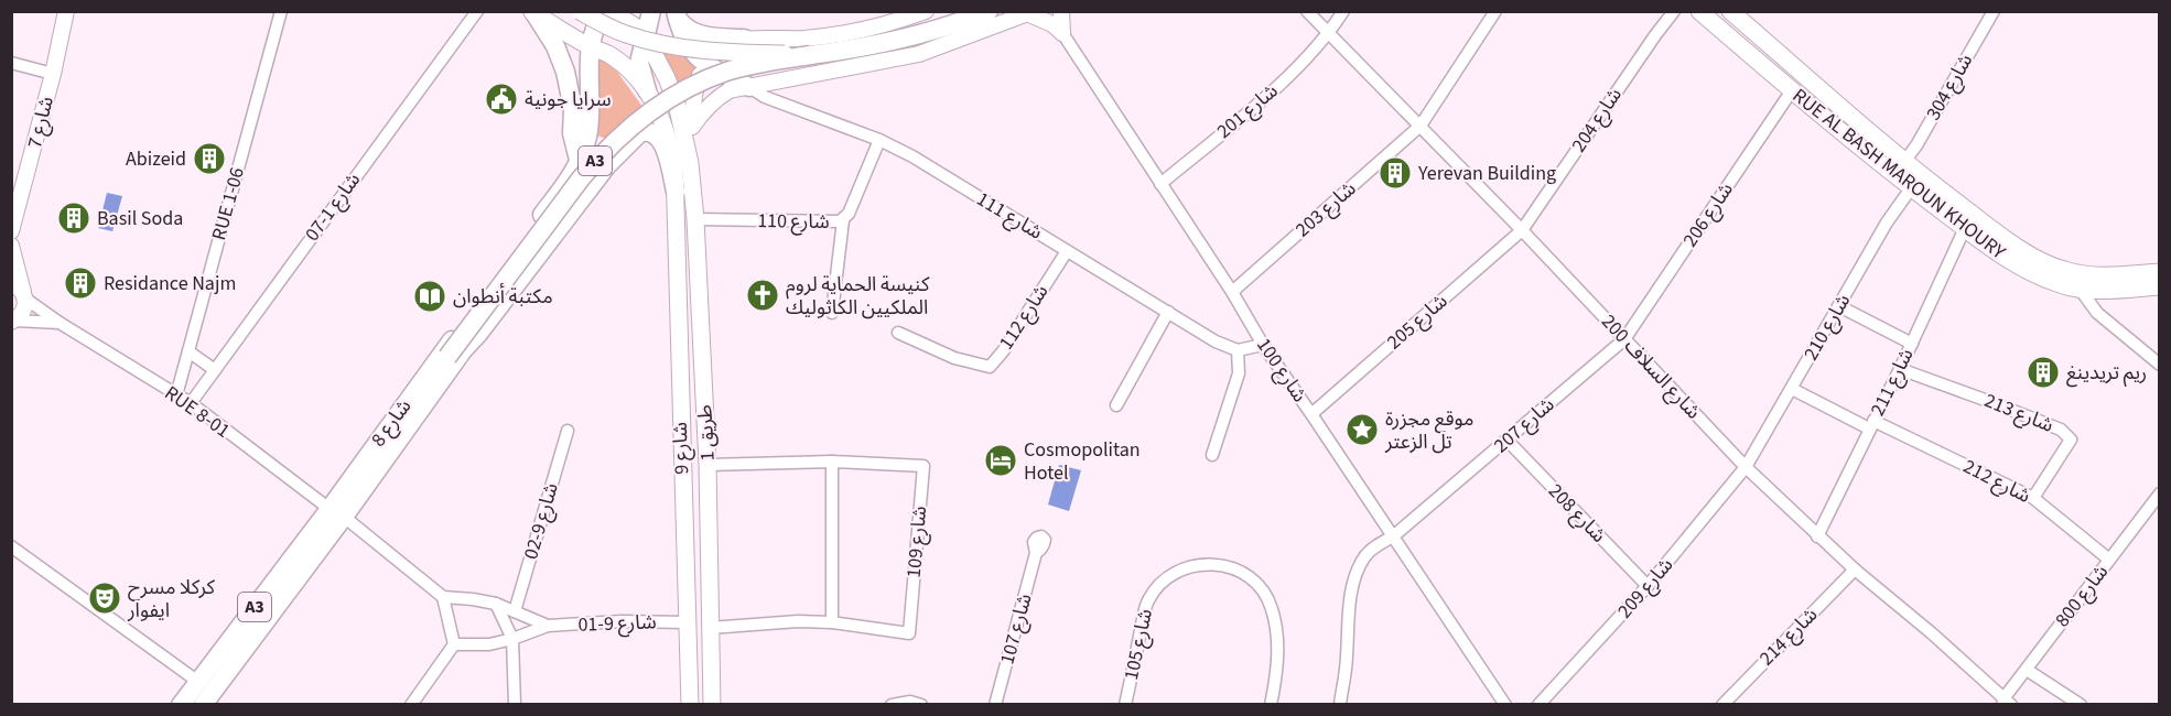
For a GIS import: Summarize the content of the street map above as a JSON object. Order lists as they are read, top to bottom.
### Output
{
  "streets": {
    "highway": ["A3", "شارع 8"],
    "main road": ["RUE AL BASH MAROUN KHOURY", "طريق 1", "شارع 9"],
    "street": [
      "شارع 304",
      "شارع 201",
      "شارع 204",
      "شارع 7",
      "RUE 1-06",
      "شارع 1-07",
      "شارع 203",
      "شارع 206",
      "شارع 111",
      "شارع 110",
      "شارع 112",
      "شارع 205",
      "شارع 210",
      "200 شارع السلاف",
      "شارع 100",
      "شارع 211",
      "RUE 8-01",
      "شارع 213",
      "شارع 207",
      "شارع 212",
      "شارع 208",
      "شارع 9-02",
      "شارع 109",
      "شارع 209",
      "800 شارع",
      "شارع 9-01",
      "شارع 107",
      "شارع 214",
      "شارع 105"
    ]
  },
  "crossings": [
    ["شارع 201", "200 شارع السلاف"],
    ["شارع 201", "شارع 100"],
    ["شارع 204", "شارع 205"],
    ["شارع 204", "200 شارع السلاف"],
    ["A3", "شارع 8"],
    ["A3", "طريق 1"],
    ["A3", "شارع 9"],
    ["RUE AL BASH MAROUN KHOURY", "شارع 206"],
    ["RUE AL BASH MAROUN KHOURY", "شارع 210"],
    ["RUE AL BASH MAROUN KHOURY", "شارع 211"],
    ["RUE 1-06", "RUE 8-01"],
    ["شارع 1-07", "RUE 8-01"],
    ["شارع 203", "200 شارع السلاف"],
    ["شارع 203", "شارع 100"],
    ["شارع 206", "200 شارع السلاف"],
    ["شارع 206", "شارع 207"],
    ["شارع 111", "شارع 110"],
    ["شارع 111", "شارع 112"],
    ["شارع 110", "طريق 1"],
    ["شارع 205", "200 شارع السلاف"],
    ["شارع 205", "شارع 100"],
    ["شارع 210", "200 شارع السلاف"],
    ["شارع 210", "شارع 212"],
    ["شارع 210", "شارع 209"],
    ["200 شارع السلاف", "شارع 211"],
    ["200 شارع السلاف", "شارع 207"],
    ["200 شارع السلاف", "شارع 209"],
    ["200 شارع السلاف", "800 شارع"],
    ["200 شارع السلاف", "شارع 214"],
    ["شارع 100", "شارع 207"],
    ["شارع 211", "شارع 213"],
    ["شارع 211", "شارع 212"],
    ["RUE 8-01", "شارع 8"],
    ["شارع 213", "شارع 212"],
    ["شارع 8", "شارع 9"],
    ["شارع 207", "شارع 208"],
    ["طريق 1", "شارع 109"],
    ["شارع 9", "شارع 9-01"],
    ["شارع 212", "800 شارع"],
    ["شارع 208", "شارع 209"]
  ],
  "places": {
    "public building": ["سرايا جونية"],
    "building": [
      "Abizeid",
      "Yerevan Building",
      "Basil Soda",
      "Residance Najm",
      "ريم تريدينغ"
    ],
    "church": ["كنيسة الحماية لروم الملكيين الكاثوليك"],
    "library": ["مكتبة أنطوان"],
    "place": ["موقع مجزرة تل الزعتر"],
    "hotel": ["Cosmopolitan Hotel"],
    "theatre": ["كركلا مسرح ايفوار"]
  }
}
